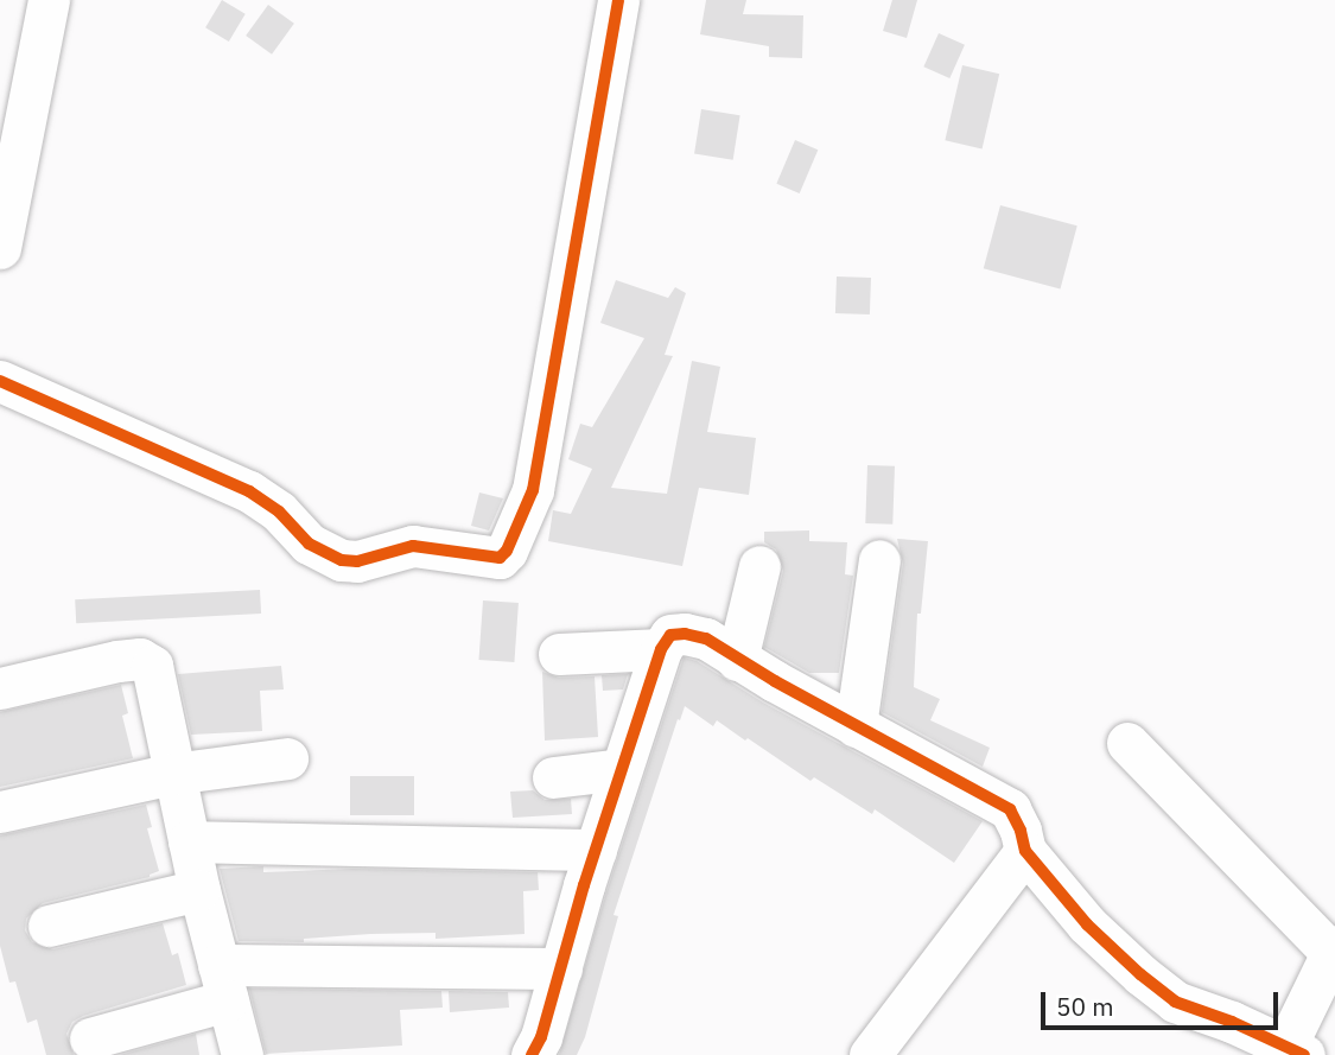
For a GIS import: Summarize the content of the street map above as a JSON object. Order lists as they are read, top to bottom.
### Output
{
  "scale_bar": "50 m"
}
